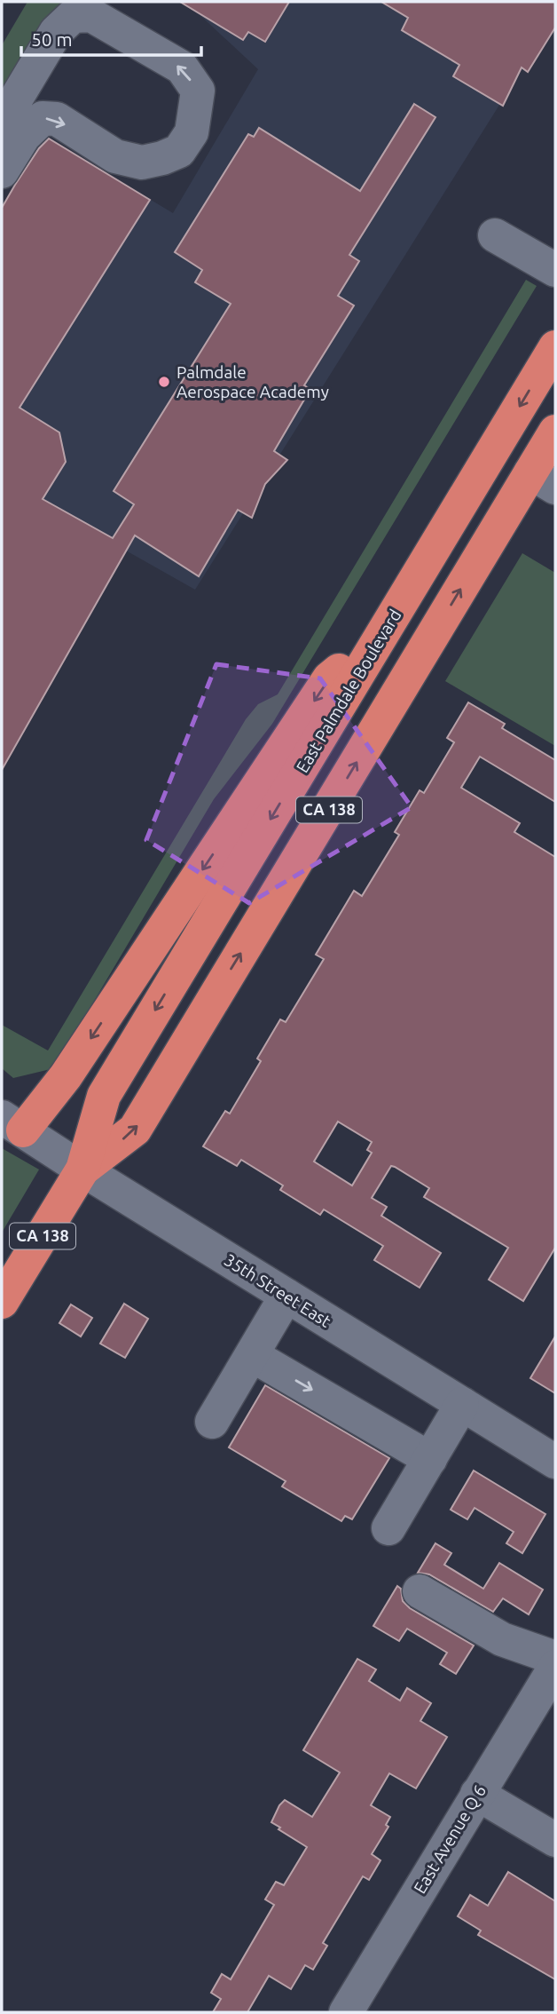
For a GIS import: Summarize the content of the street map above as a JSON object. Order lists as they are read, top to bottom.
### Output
{
  "streets": {
    "highway": ["East Palmdale Boulevard", "CA 138"],
    "street": ["35th Street East", "East Avenue Q 6"]
  },
  "crossings": [
    ["East Palmdale Boulevard", "35th Street East"]
  ],
  "places": ["Palmdale Aerospace Academy"],
  "scale_bar": "50 m"
}
